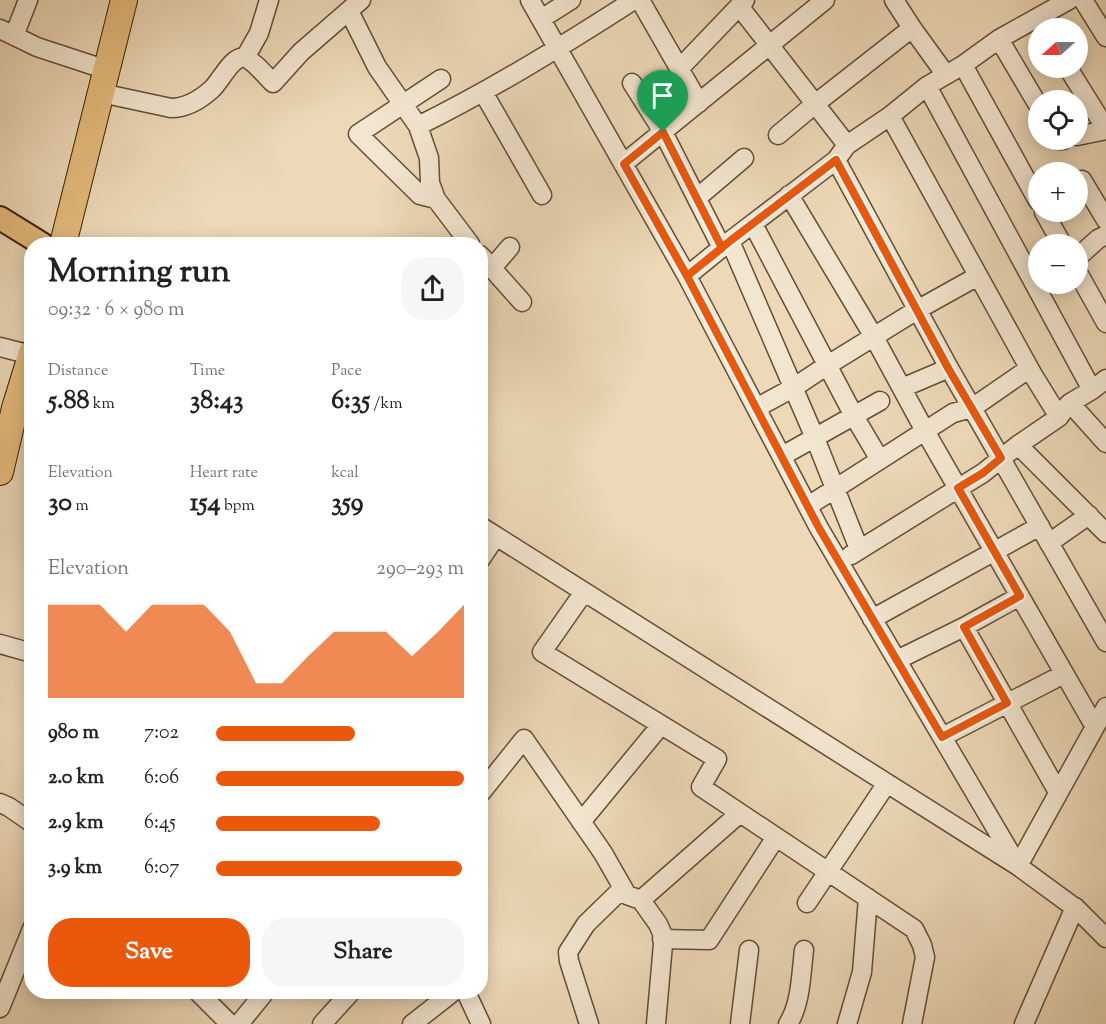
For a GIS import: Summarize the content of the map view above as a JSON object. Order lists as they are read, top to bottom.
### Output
{
  "north": "left",
  "page": {
    "map_buttons": ["+", "−"],
    "heading": ["Morning run", "09:32 · 6 × 980 m"],
    "stats": [
      ["Distance", "5.88 km"],
      ["Time", "38:43"],
      ["Pace", "6:35 /km"],
      ["Elevation", "30 m"],
      ["Heart rate", "154 bpm"],
      ["kcal", "359"]
    ],
    "chart": ["Elevation", "290–293 m"],
    "list": [
      {
        "name": "980 m",
        "note": "7:02"
      },
      {
        "name": "2.0 km",
        "note": "6:06"
      },
      {
        "name": "2.9 km",
        "note": "6:45"
      },
      {
        "name": "3.9 km",
        "note": "6:07"
      }
    ],
    "buttons": ["Save", "Share"]
  }
}
